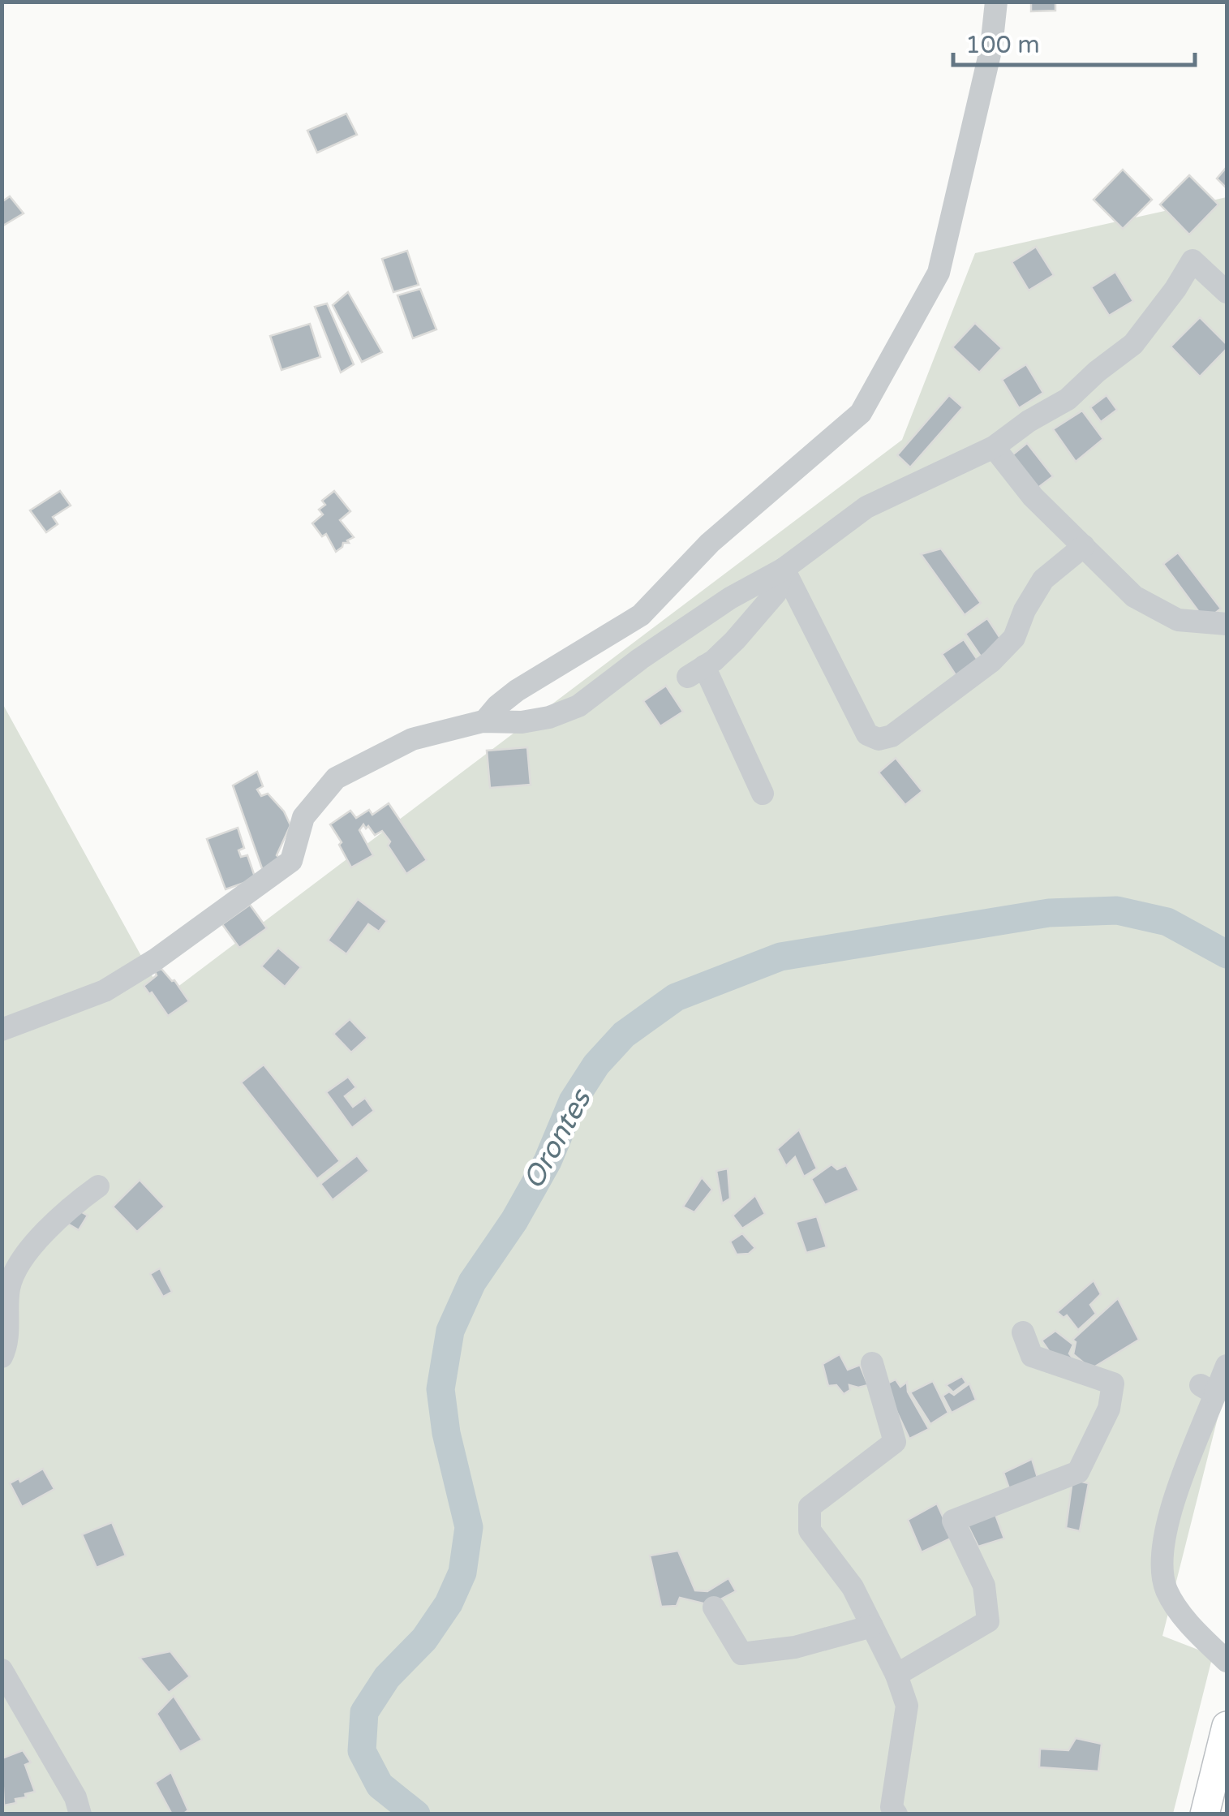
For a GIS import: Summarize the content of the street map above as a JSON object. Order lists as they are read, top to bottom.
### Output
{
  "water": ["Orontes"],
  "scale_bar": "100 m"
}
